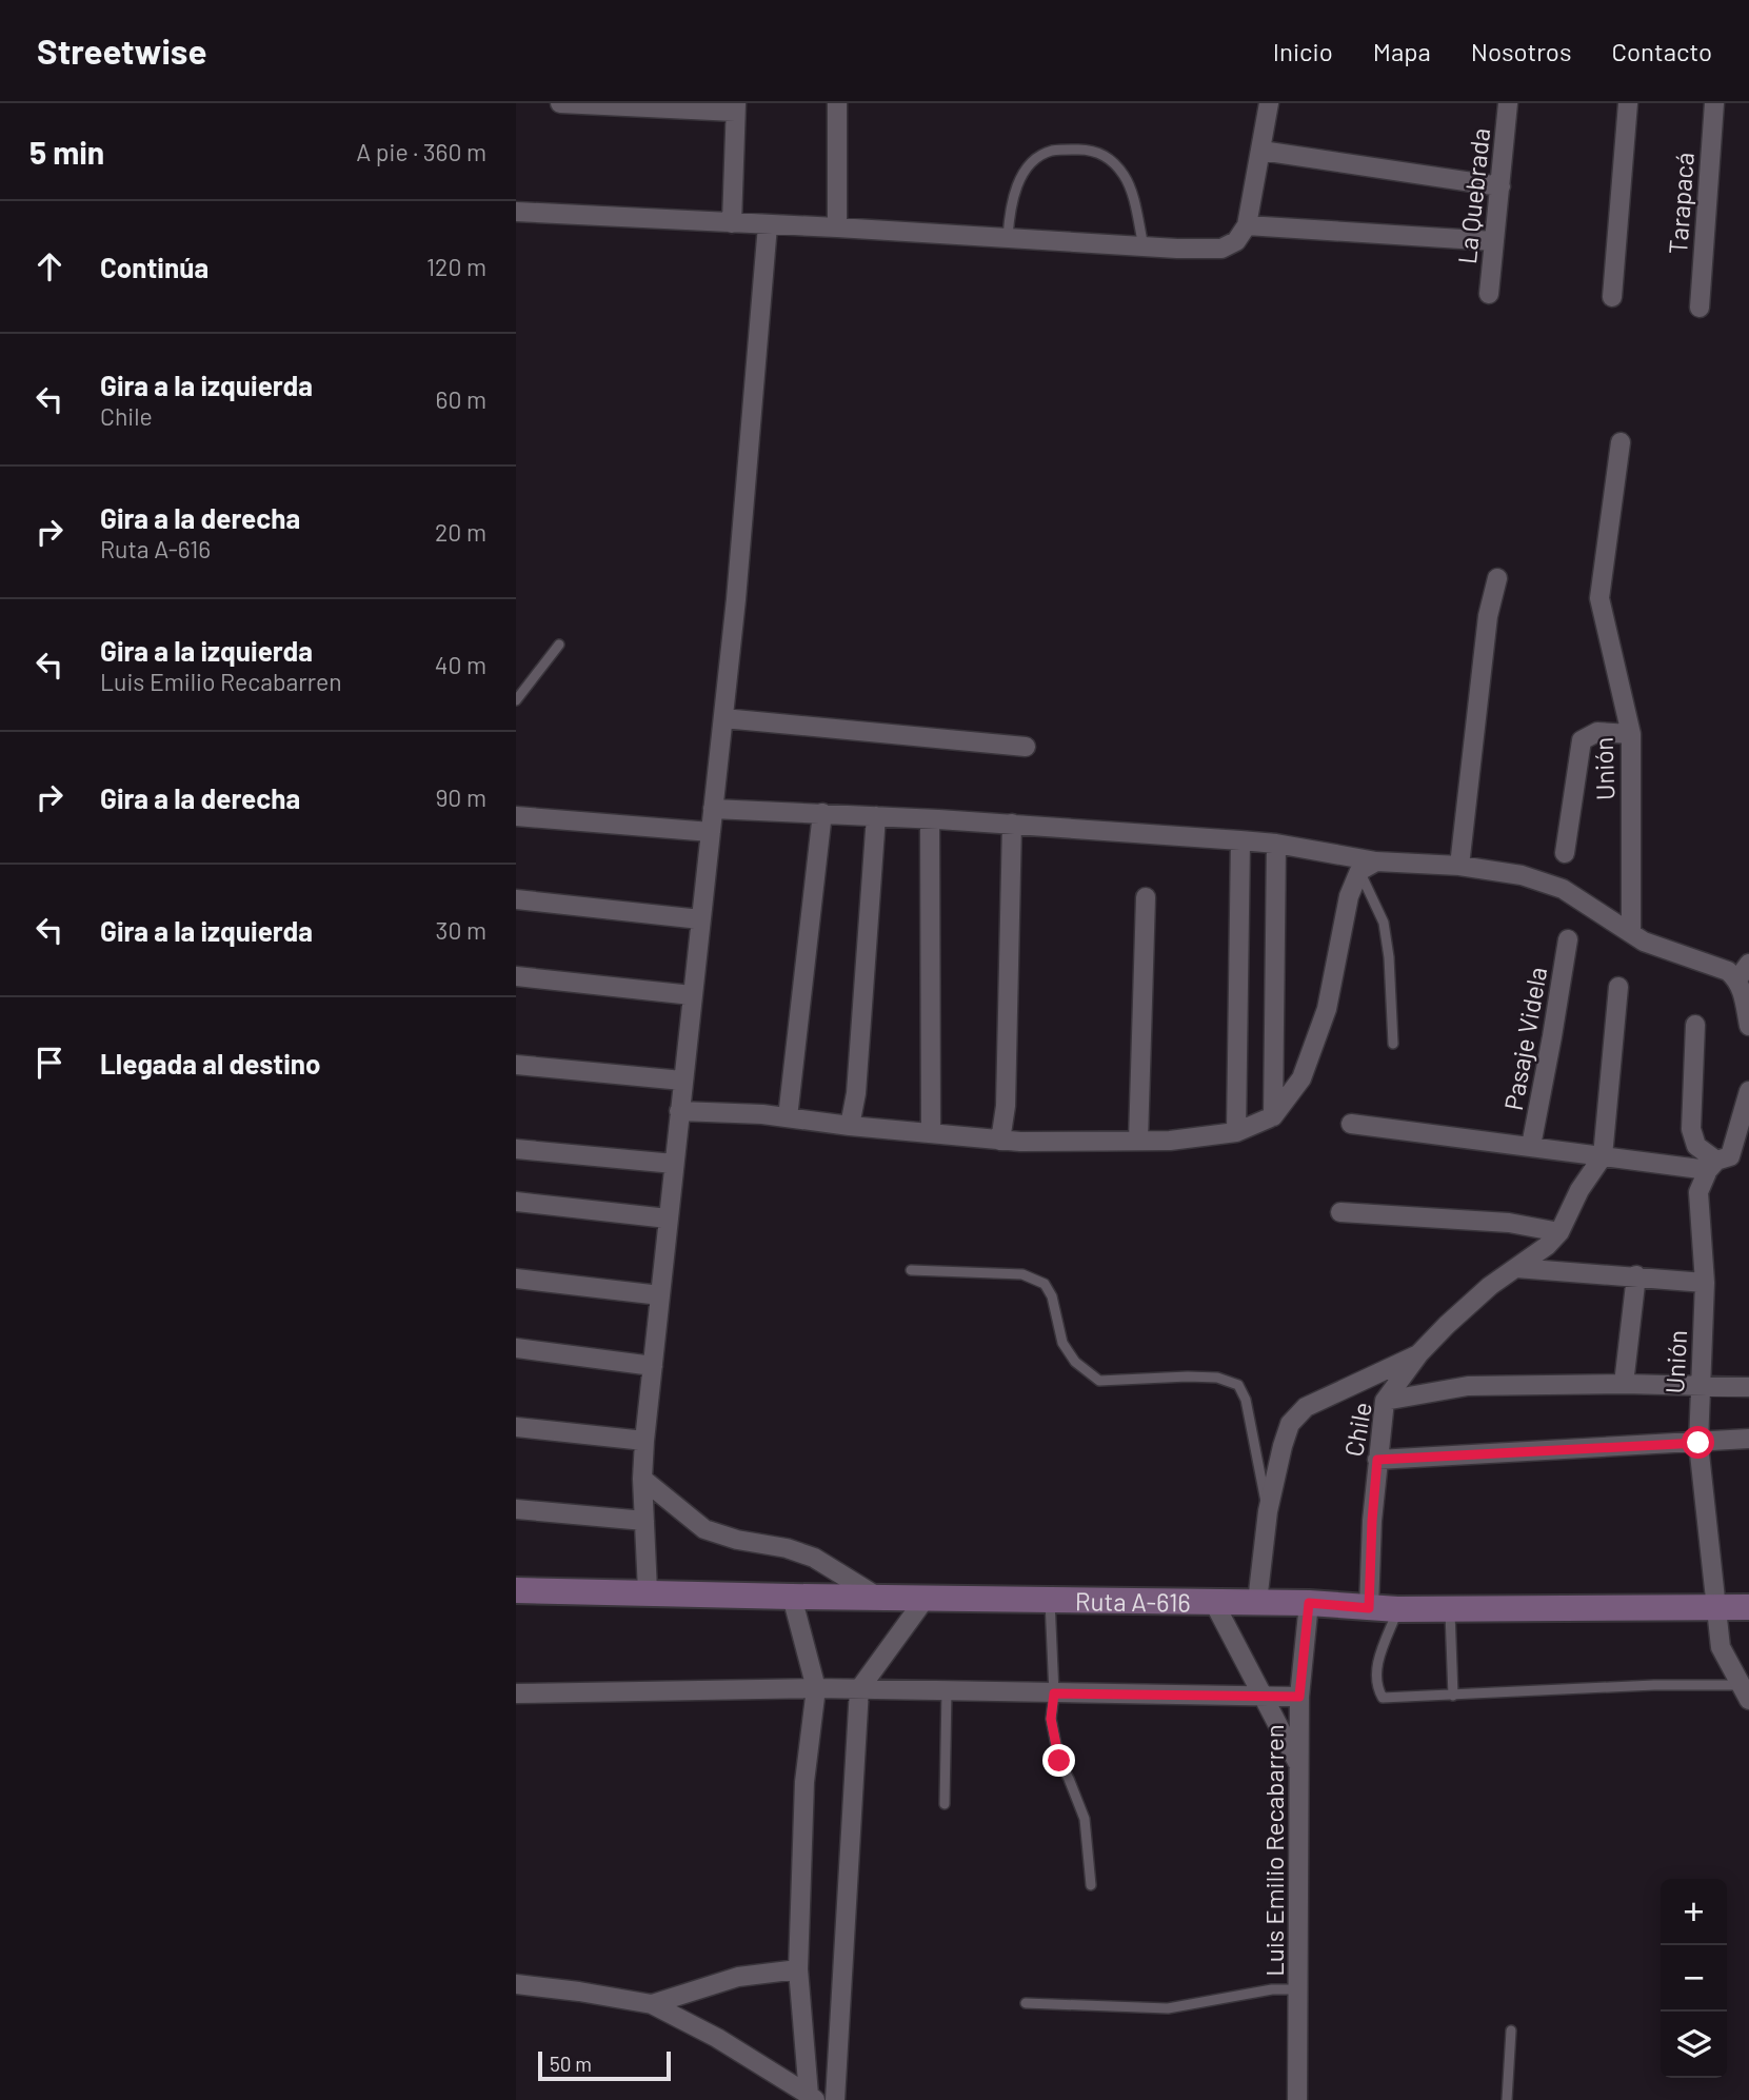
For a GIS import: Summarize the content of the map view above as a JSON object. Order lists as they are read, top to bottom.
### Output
{
  "streets": {
    "main road": ["Ruta A-616"],
    "street": [
      "La Quebrada",
      "Tarapacá",
      "Unión",
      "Pasaje Videla",
      "Chile",
      "Luis Emilio Recabarren"
    ]
  },
  "crossings": [
    ["Unión", "Ruta A-616"],
    ["Chile", "Ruta A-616"],
    ["Ruta A-616", "Luis Emilio Recabarren"]
  ],
  "scale_bar": "50 m",
  "page": {
    "header": "Streetwise",
    "nav": [
      "Inicio",
      "Mapa",
      "Nosotros",
      "Contacto"
    ],
    "heading": ["5 min", "A pie · 360 m"],
    "list": [
      ["Continúa", "120 m"],
      ["Gira a la izquierda", "Chile", "60 m"],
      ["Gira a la derecha", "Ruta A-616", "20 m"],
      ["Gira a la izquierda", "Luis Emilio Recabarren", "40 m"],
      ["Gira a la derecha", "90 m"],
      ["Gira a la izquierda", "30 m"],
      "Llegada al destino"
    ],
    "map_buttons": ["+", "−"],
    "scale": "50 m"
  }
}
